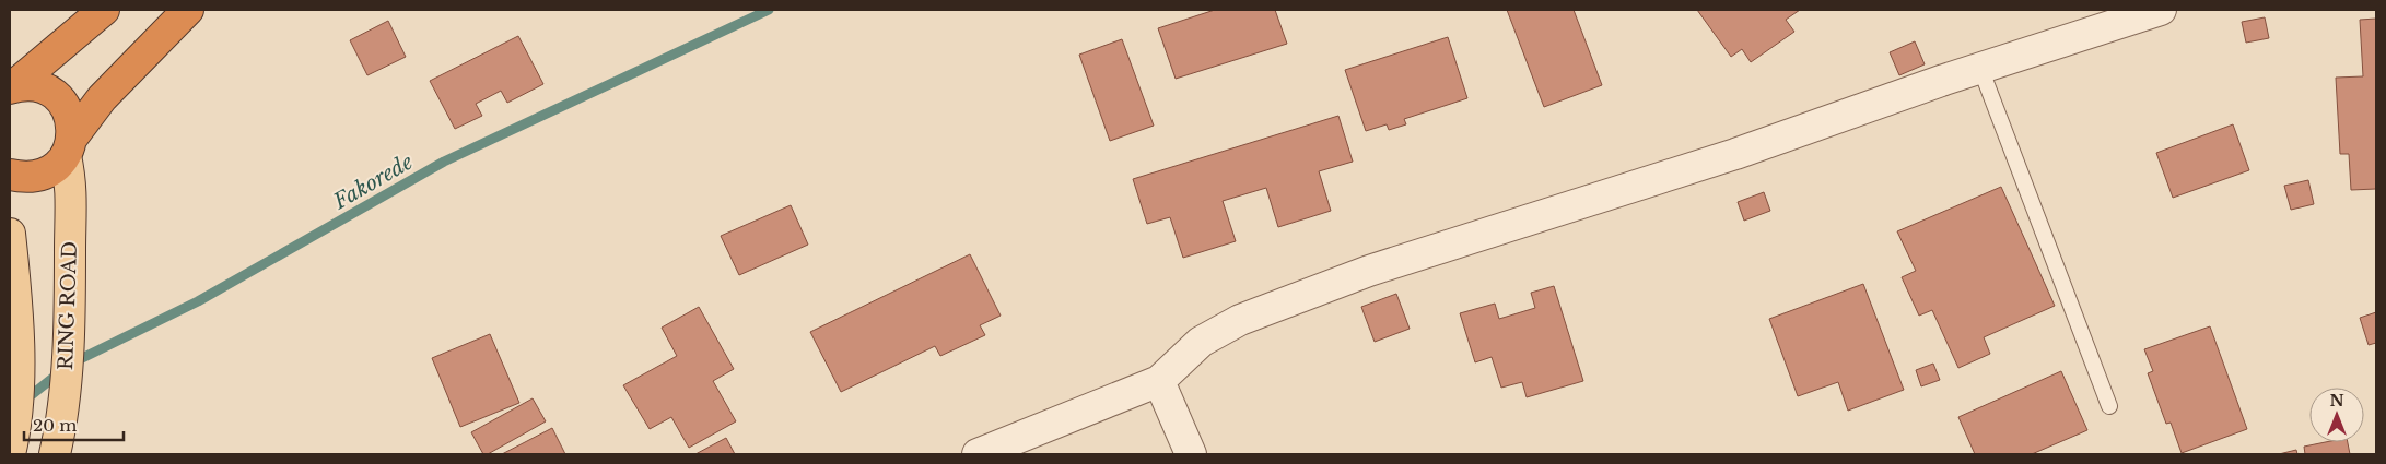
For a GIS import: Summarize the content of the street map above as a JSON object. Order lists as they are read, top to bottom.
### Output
{
  "streets": {
    "main road": ["RING ROAD"]
  },
  "water": ["Fakorede"],
  "scale_bar": "20 m",
  "north": "top"
}
